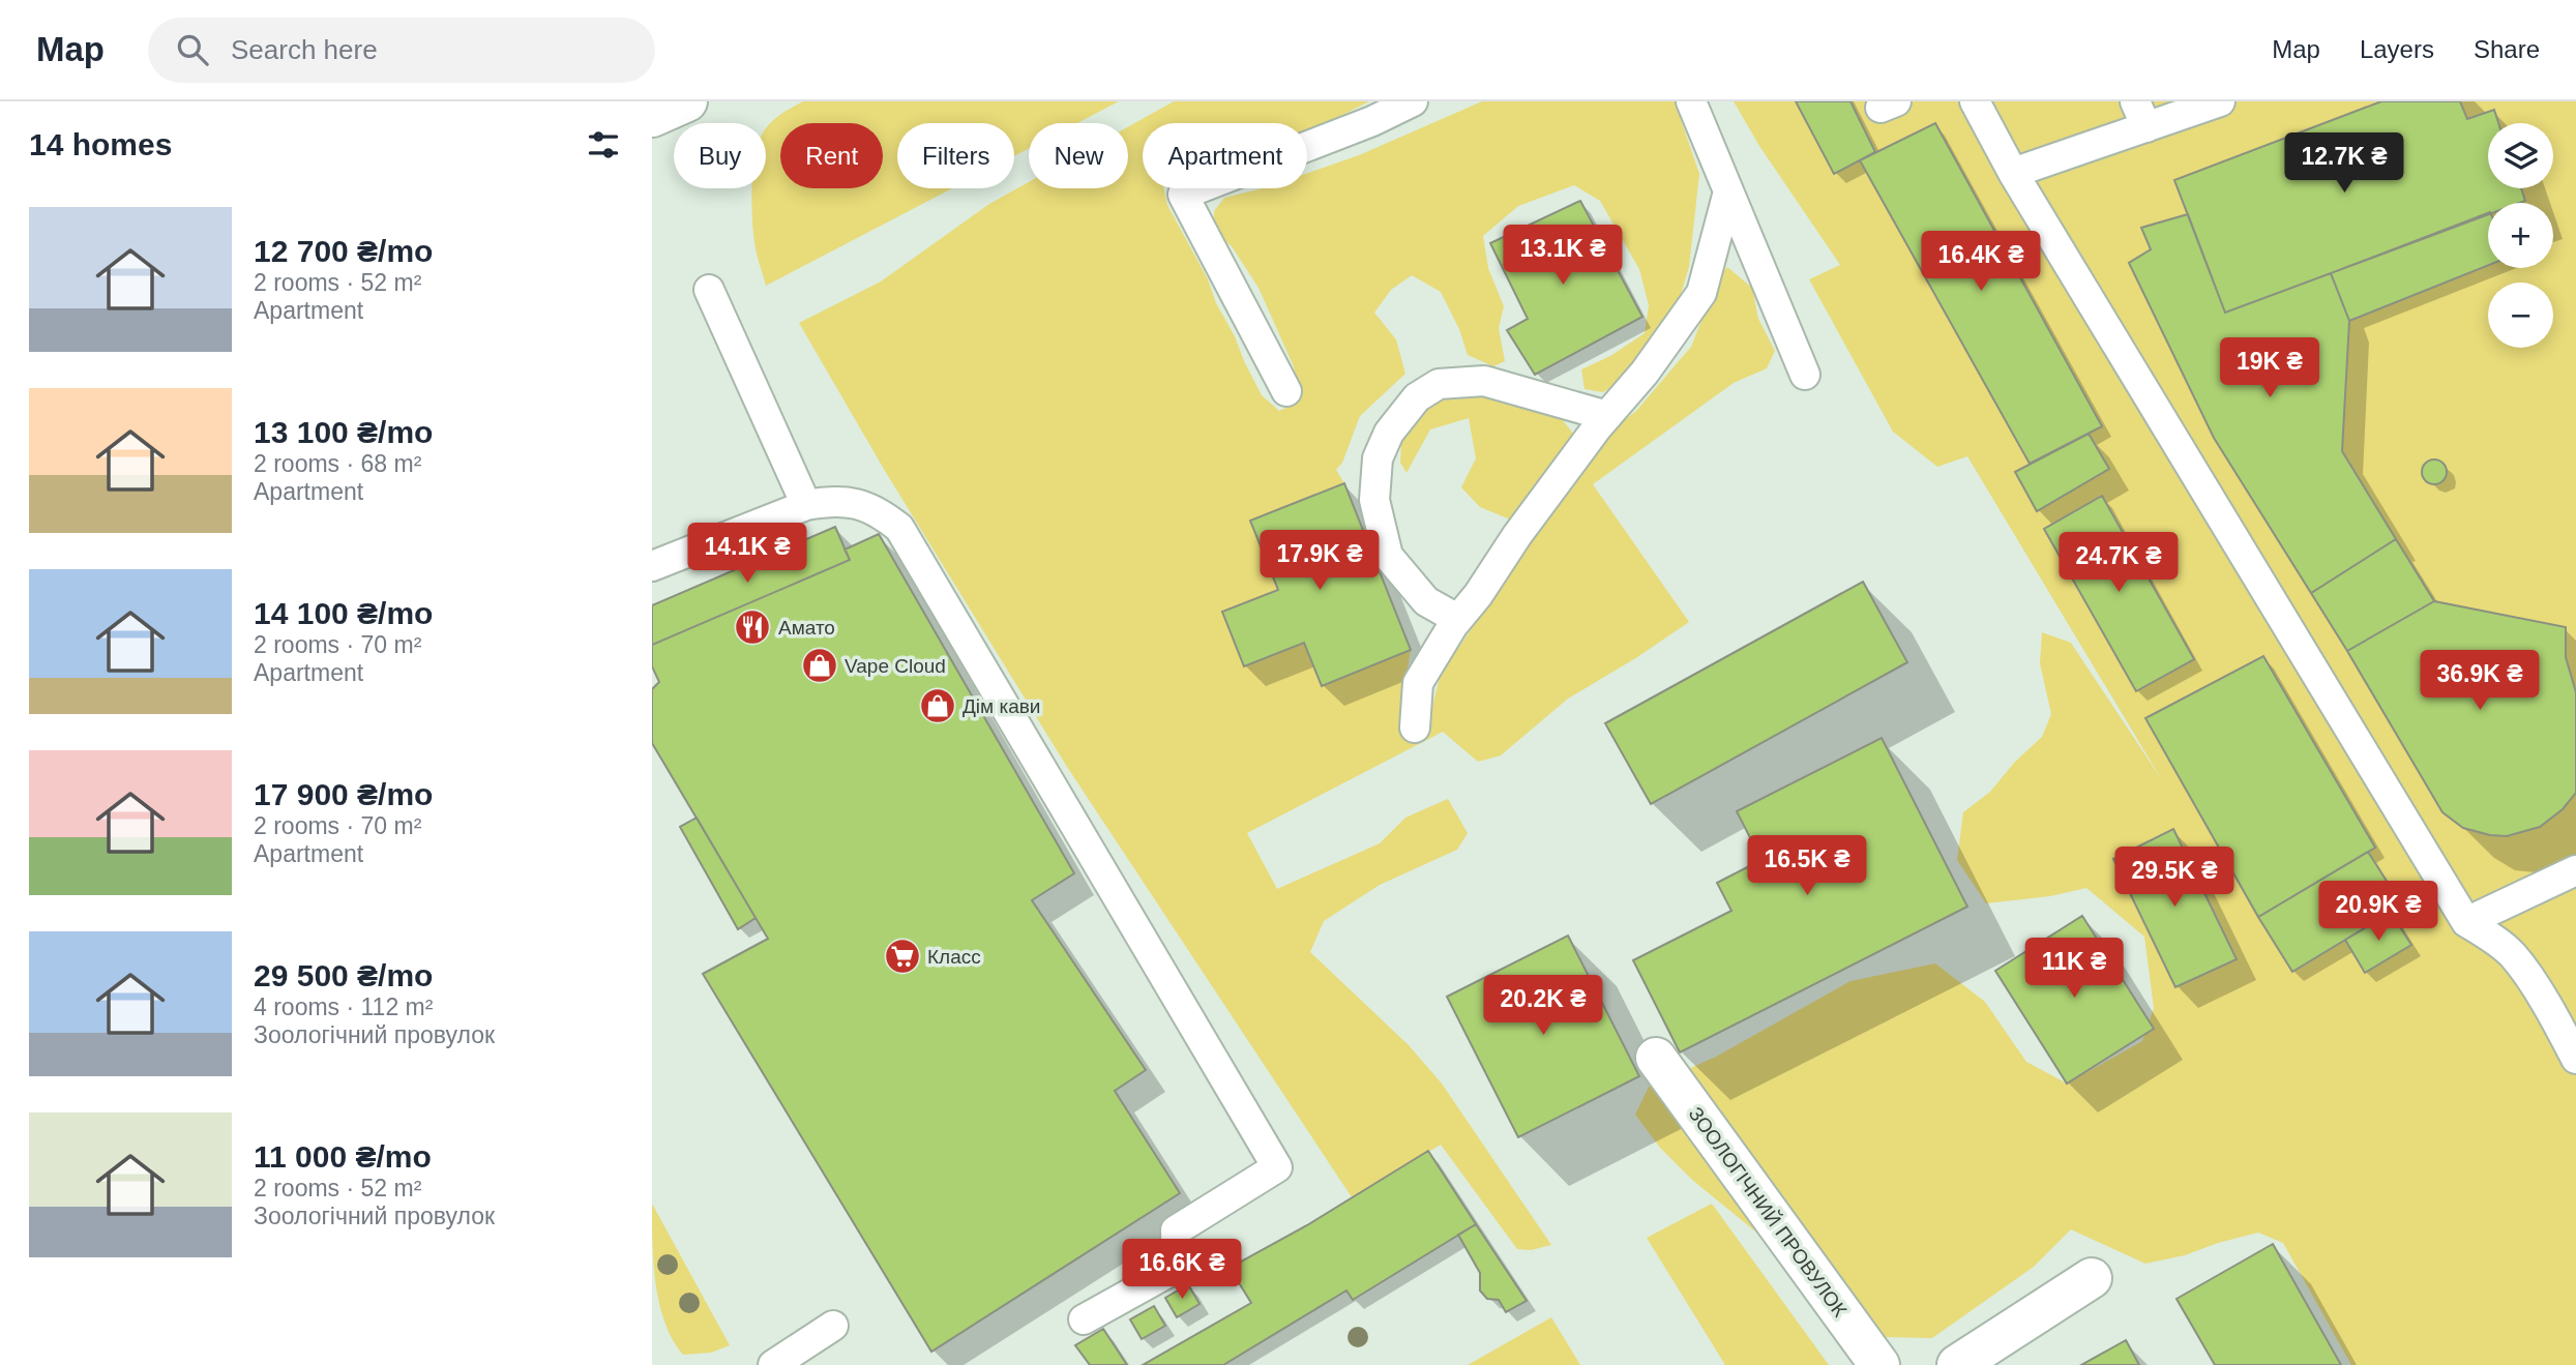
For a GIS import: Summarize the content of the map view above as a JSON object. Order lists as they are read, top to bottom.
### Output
{
  "streets": {
    "street": ["ЗООЛОГІЧНИЙ ПРОВУЛОК"]
  },
  "places": {
    "restaurant": ["Амато"],
    "shop": ["Vape Cloud", "Дім кави"],
    "supermarket": ["Класс"]
  },
  "page": {
    "header": "Map",
    "search": "Search here",
    "nav": ["Map", "Layers", "Share"],
    "heading": "14 homes",
    "map_buttons": ["+", "−"],
    "chip": [
      "Buy",
      "Rent",
      "Filters",
      "New",
      "Apartment"
    ],
    "price": [
      "12.7K ₴",
      "13.1K ₴",
      "16.4K ₴",
      "19K ₴",
      "14.1K ₴",
      "17.9K ₴",
      "24.7K ₴",
      "36.9K ₴",
      "16.5K ₴",
      "29.5K ₴",
      "20.9K ₴",
      "11K ₴",
      "20.2K ₴",
      "16.6K ₴"
    ],
    "list": [
      {
        "name": "12 700 ₴/mo",
        "note": "2 rooms · 52 m² · Apartment"
      },
      {
        "name": "13 100 ₴/mo",
        "note": "2 rooms · 68 m² · Apartment"
      },
      {
        "name": "14 100 ₴/mo",
        "note": "2 rooms · 70 m² · Apartment"
      },
      {
        "name": "17 900 ₴/mo",
        "note": "2 rooms · 70 m² · Apartment"
      },
      {
        "name": "29 500 ₴/mo",
        "note": "4 rooms · 112 m² · Зоологічний провулок"
      },
      {
        "name": "11 000 ₴/mo",
        "note": "2 rooms · 52 m² · Зоологічний провулок"
      }
    ]
  }
}
